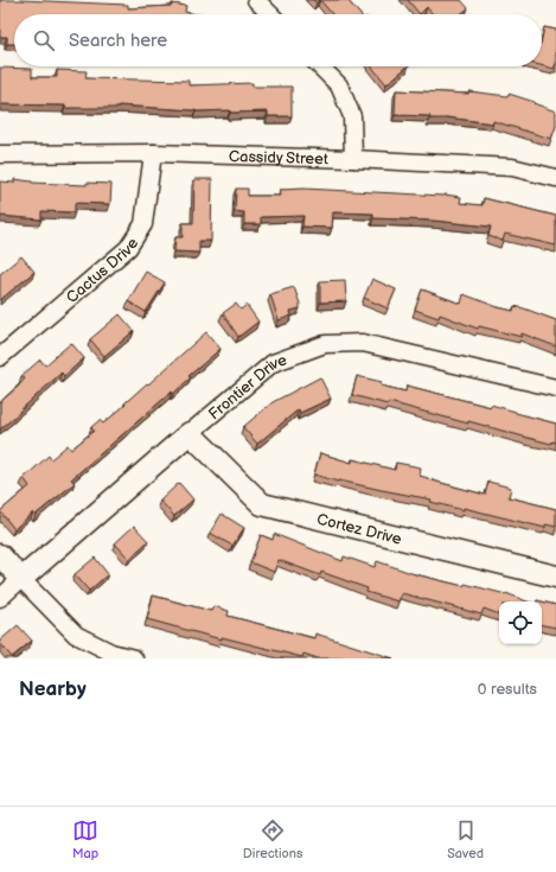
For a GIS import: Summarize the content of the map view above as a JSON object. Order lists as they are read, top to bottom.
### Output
{
  "streets": {
    "street": [
      "Cassidy Street",
      "Cactus Drive",
      "Frontier Drive",
      "Cortez Drive"
    ]
  },
  "crossings": [
    ["Cassidy Street", "Cactus Drive"],
    ["Frontier Drive", "Cortez Drive"]
  ],
  "page": {
    "search": "Search here",
    "heading": ["Nearby", "0 results"],
    "nav": ["Map", "Directions", "Saved"]
  }
}
